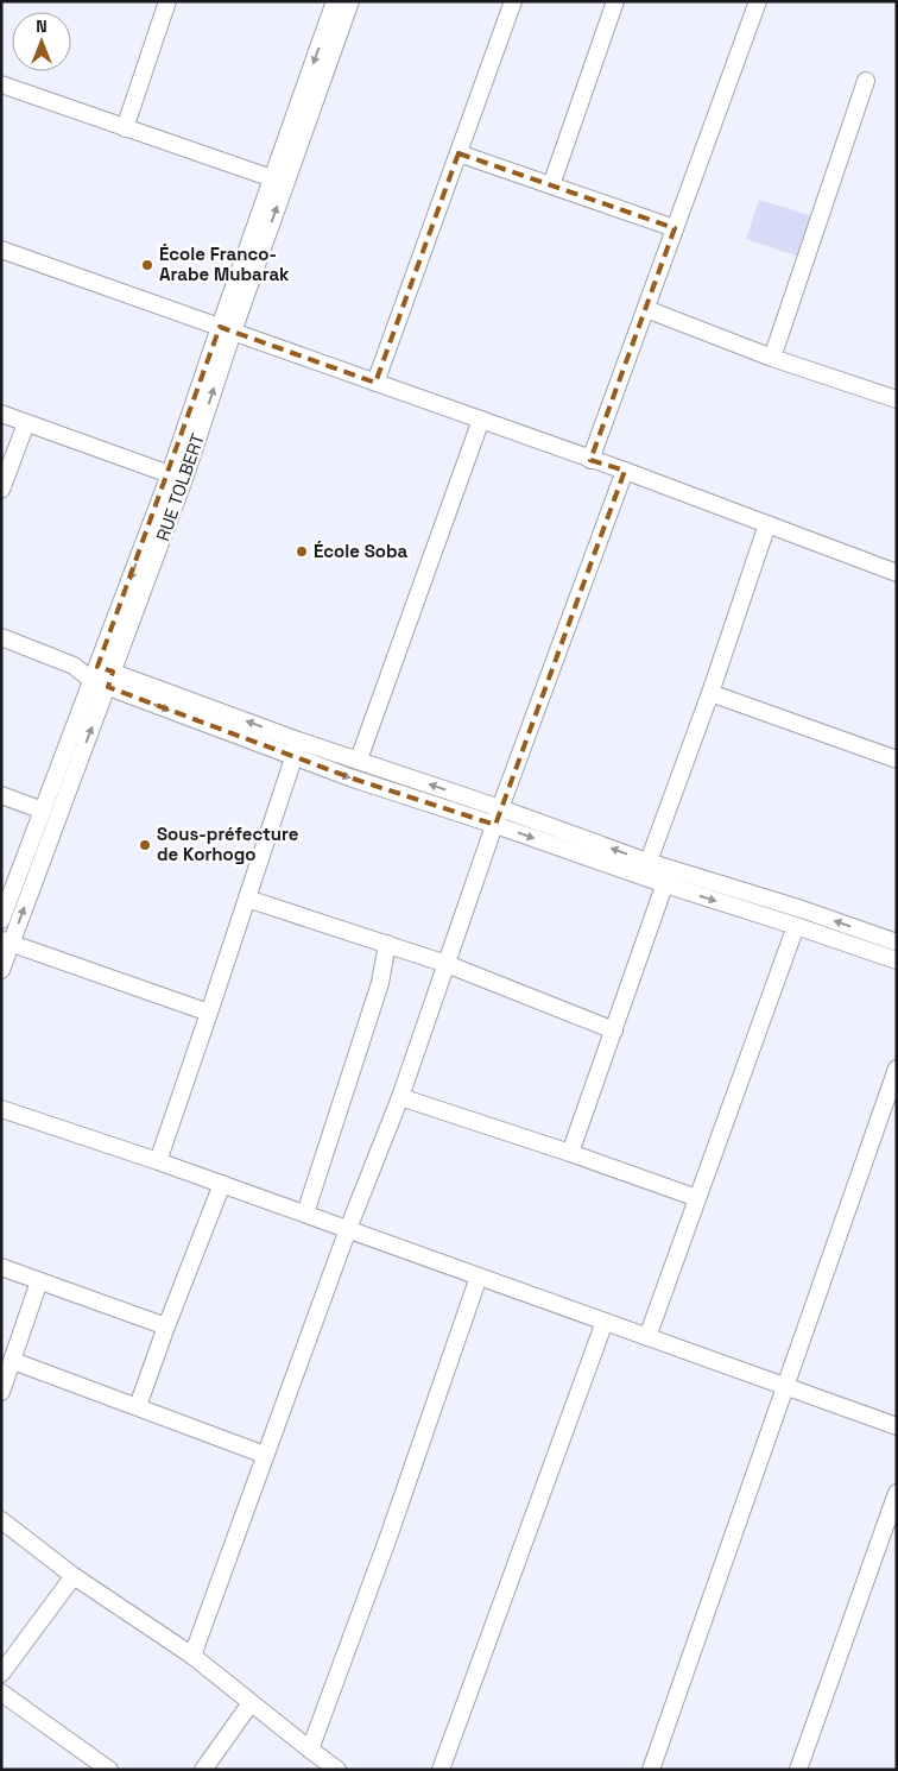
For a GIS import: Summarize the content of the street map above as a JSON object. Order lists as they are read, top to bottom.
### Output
{
  "streets": {
    "street": ["RUE TOLBERT"]
  },
  "places": ["École Franco- Arabe Mubarak", "École Soba", "Sous-préfecture de Korhogo"],
  "north": "top"
}
